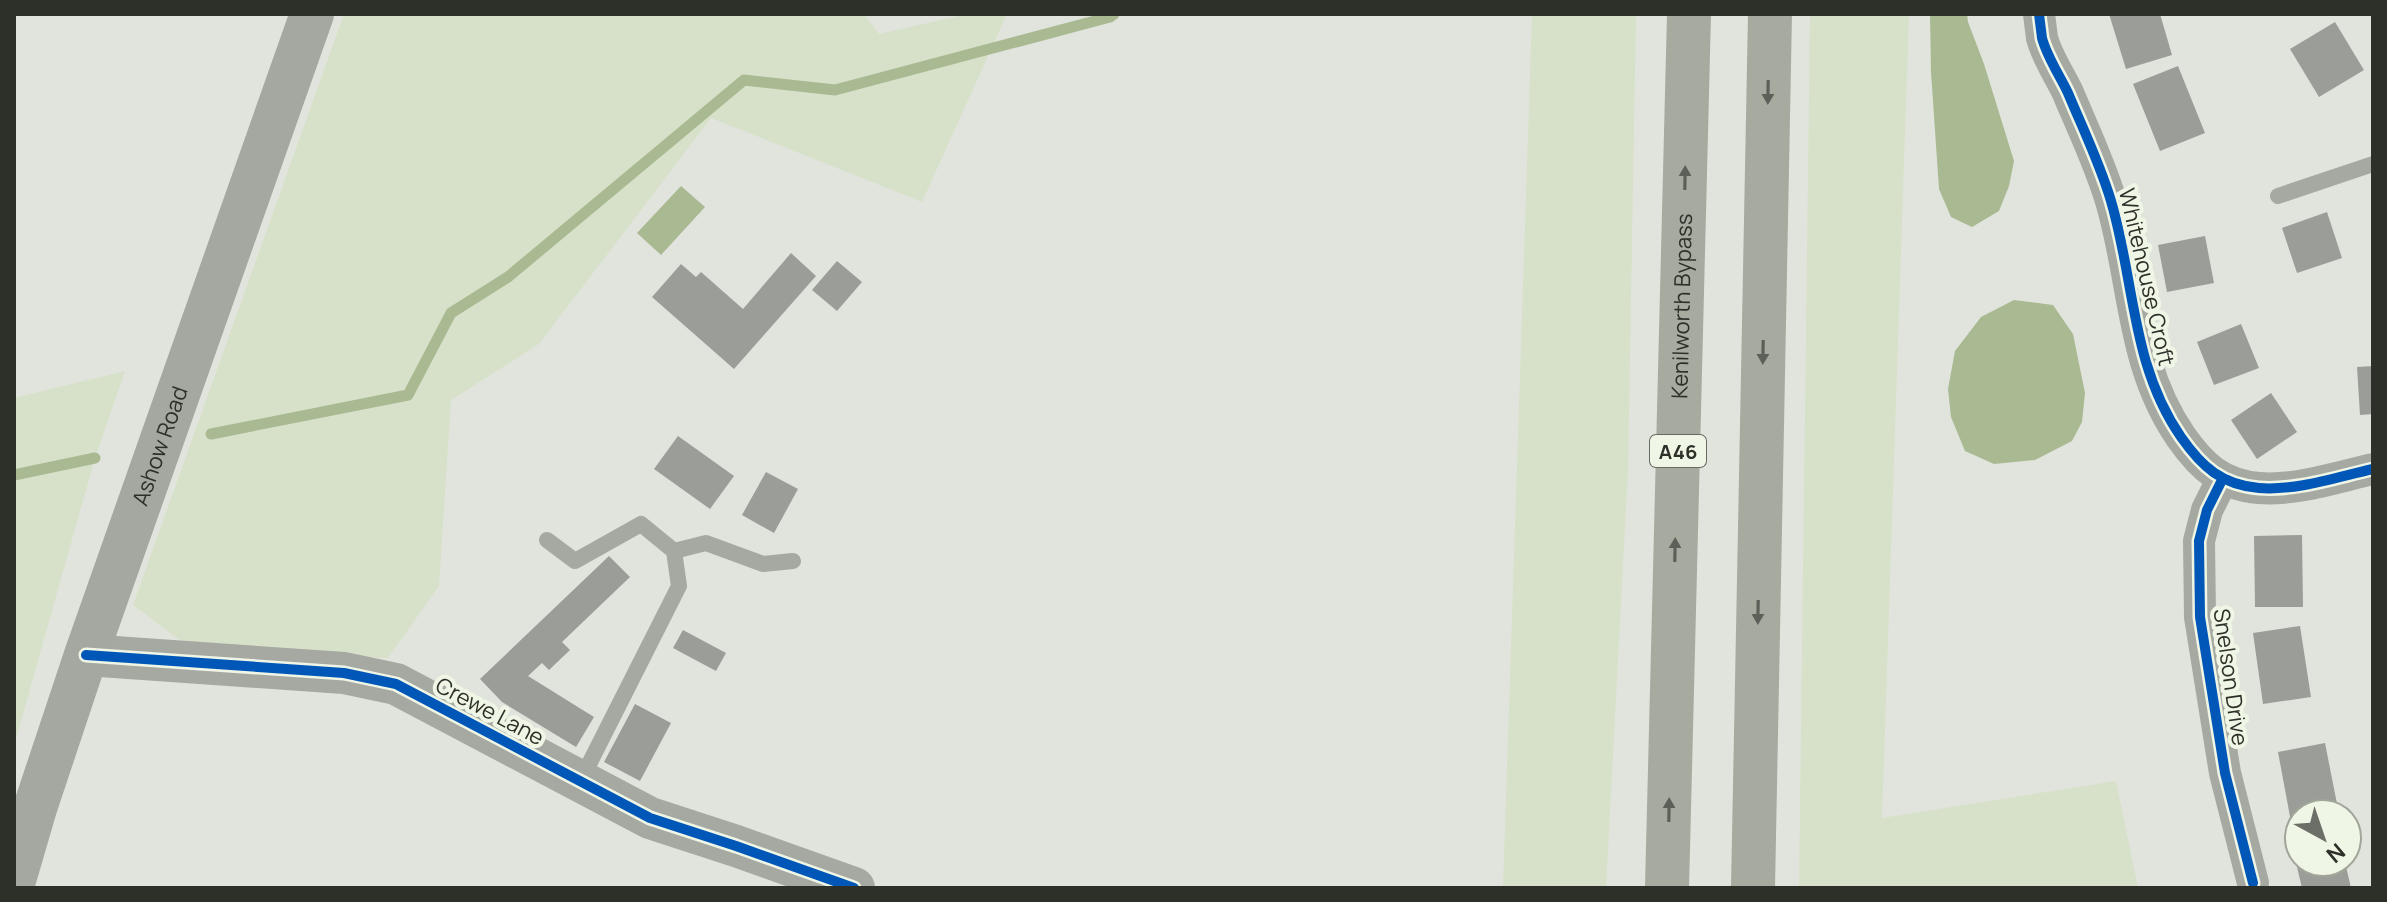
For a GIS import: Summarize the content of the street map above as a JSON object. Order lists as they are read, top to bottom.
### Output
{
  "streets": {
    "highway": ["Kenilworth Bypass", "A46"],
    "main road": ["Ashow Road"],
    "street": ["Whitehouse Croft", "Snelson Drive", "Crewe Lane"]
  },
  "crossings": [
    ["Whitehouse Croft", "Snelson Drive"],
    ["Ashow Road", "Crewe Lane"]
  ],
  "north": "bottom right"
}
